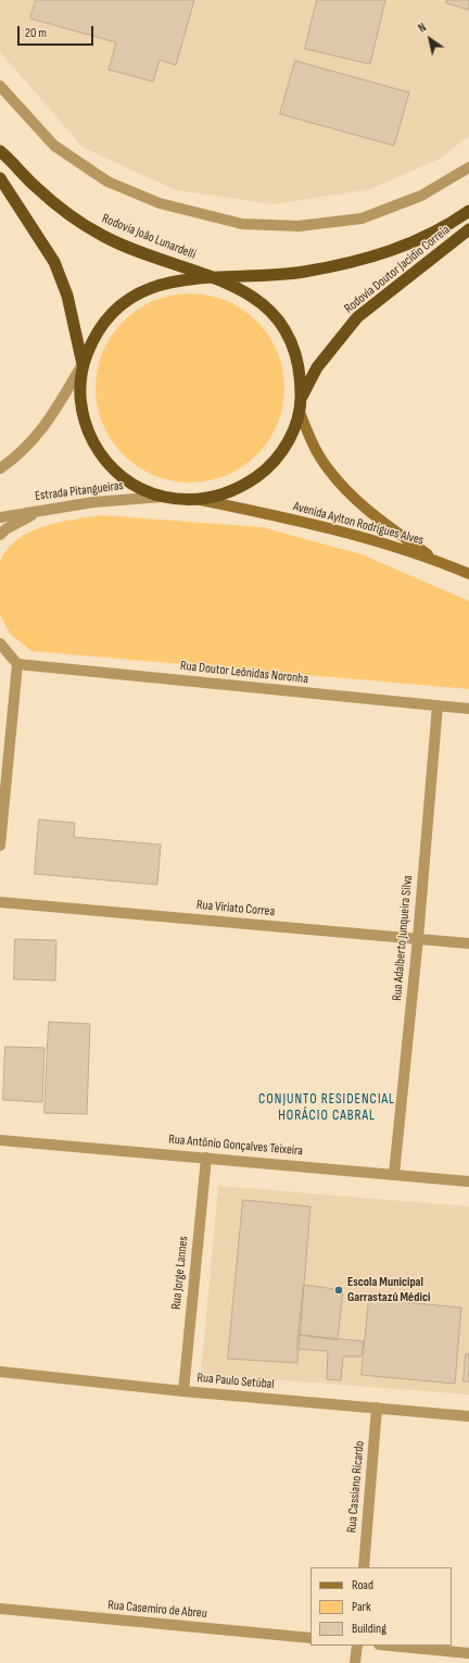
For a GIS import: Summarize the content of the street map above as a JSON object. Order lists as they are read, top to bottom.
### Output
{
  "streets": {
    "highway": ["Rodovia João Lunardelli", "Rodovia Doutor Jacídio Correia"],
    "main road": ["Avenida Aylton Rodrigues Alves"],
    "street": [
      "Estrada Pitangueiras",
      "Rua Doutor Leônidas Noronha",
      "Rua Viriato Correa",
      "Rua Adalberto Junqueira Silva",
      "Rua Antônio Gonçalves Teixeira",
      "Rua Jorge Lannes",
      "Rua Paulo Setúbal",
      "Rua Cassiano Ricardo",
      "Rua Casemiro de Abreu"
    ]
  },
  "crossings": [
    ["Rodovia João Lunardelli", "Rodovia Doutor Jacídio Correia"],
    ["Rua Doutor Leônidas Noronha", "Rua Adalberto Junqueira Silva"],
    ["Rua Viriato Correa", "Rua Adalberto Junqueira Silva"],
    ["Rua Adalberto Junqueira Silva", "Rua Antônio Gonçalves Teixeira"],
    ["Rua Antônio Gonçalves Teixeira", "Rua Jorge Lannes"],
    ["Rua Jorge Lannes", "Rua Paulo Setúbal"],
    ["Rua Paulo Setúbal", "Rua Cassiano Ricardo"]
  ],
  "districts": ["CONJUNTO RESIDENCIAL HORÁCIO CABRAL"],
  "places": ["Escola Municipal Garrastazú Médici"],
  "legend": ["Road", "Park", "Building"],
  "scale_bar": "20 m",
  "north": "top left"
}
